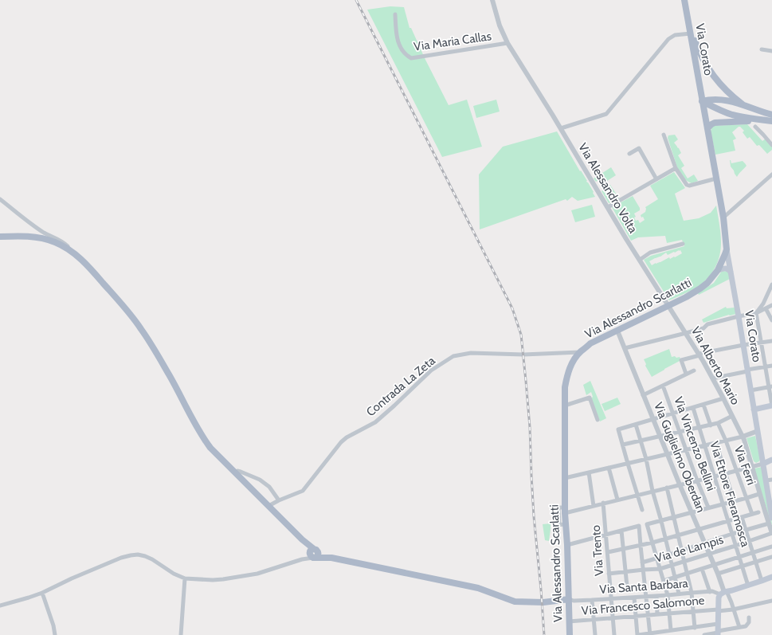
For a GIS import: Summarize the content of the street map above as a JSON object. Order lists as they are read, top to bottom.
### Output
{
  "streets": {
    "main road": ["Via Corato", "Via Alessandro Scarlatti"],
    "street": [
      "Via Maria Callas",
      "Via Alessandro Volta",
      "Via Alberto Mario",
      "Contrada La Zeta",
      "Via Vincenzo Bellini",
      "Via Guglielmo Oberdan",
      "Via Ferri",
      "Via Ettore Fieramosca",
      "Via de Lampis",
      "Via Trento",
      "Via Santa Barbara",
      "Via Francesco Salomone"
    ]
  },
  "crossings": [
    ["Via Maria Callas", "Via Alessandro Volta"],
    ["Via Corato", "Via Alessandro Scarlatti"],
    ["Via Corato", "Via Alberto Mario"],
    ["Via Alessandro Volta", "Via Alessandro Scarlatti"],
    ["Via Alessandro Volta", "Via Alberto Mario"],
    ["Via Alessandro Scarlatti", "Via Alberto Mario"],
    ["Via Alessandro Scarlatti", "Contrada La Zeta"],
    ["Via Alessandro Scarlatti", "Via Guglielmo Oberdan"],
    ["Via Alessandro Scarlatti", "Via Santa Barbara"],
    ["Via Alessandro Scarlatti", "Via Francesco Salomone"],
    ["Via Alberto Mario", "Via de Lampis"],
    ["Via Guglielmo Oberdan", "Via de Lampis"],
    ["Via Guglielmo Oberdan", "Via Santa Barbara"],
    ["Via Ettore Fieramosca", "Via de Lampis"],
    ["Via de Lampis", "Via Trento"],
    ["Via Trento", "Via Santa Barbara"],
    ["Via Trento", "Via Francesco Salomone"]
  ]
}
